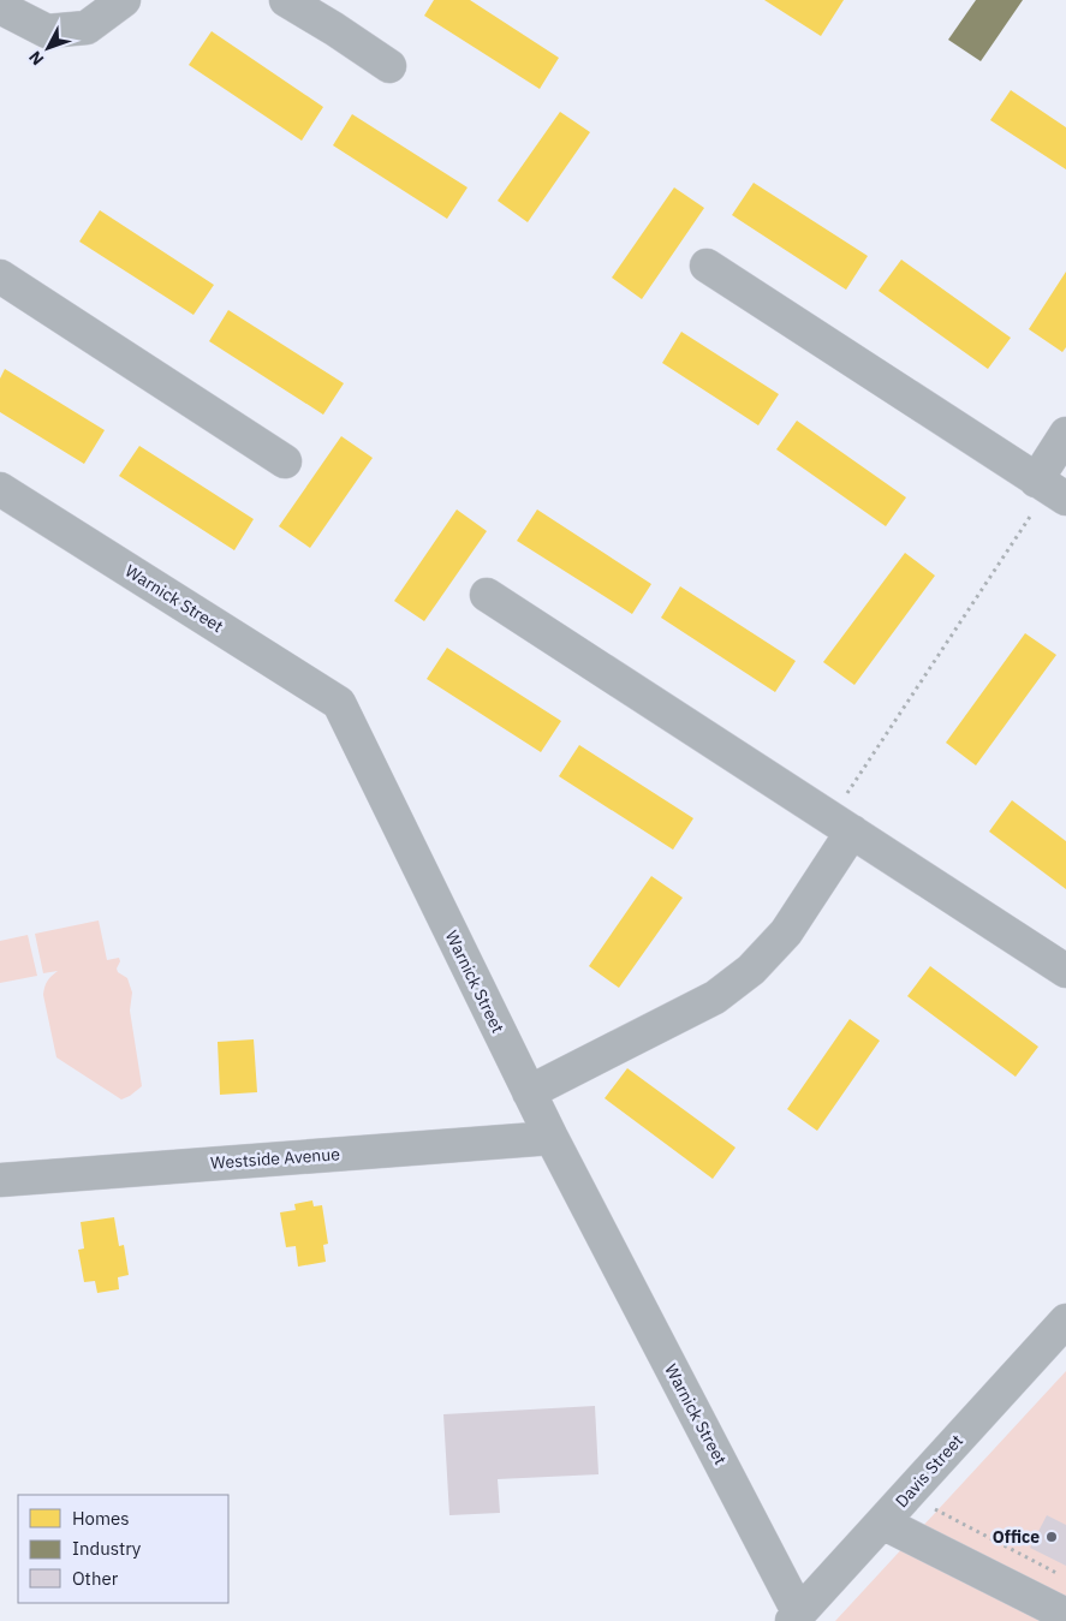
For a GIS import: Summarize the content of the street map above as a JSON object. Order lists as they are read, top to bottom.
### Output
{
  "streets": {
    "street": ["Warnick Street", "Westside Avenue", "Davis Street"]
  },
  "crossings": [
    ["Warnick Street", "Westside Avenue"],
    ["Warnick Street", "Davis Street"]
  ],
  "places": ["Office"],
  "legend": ["Homes", "Industry", "Other"],
  "north": "bottom left"
}
